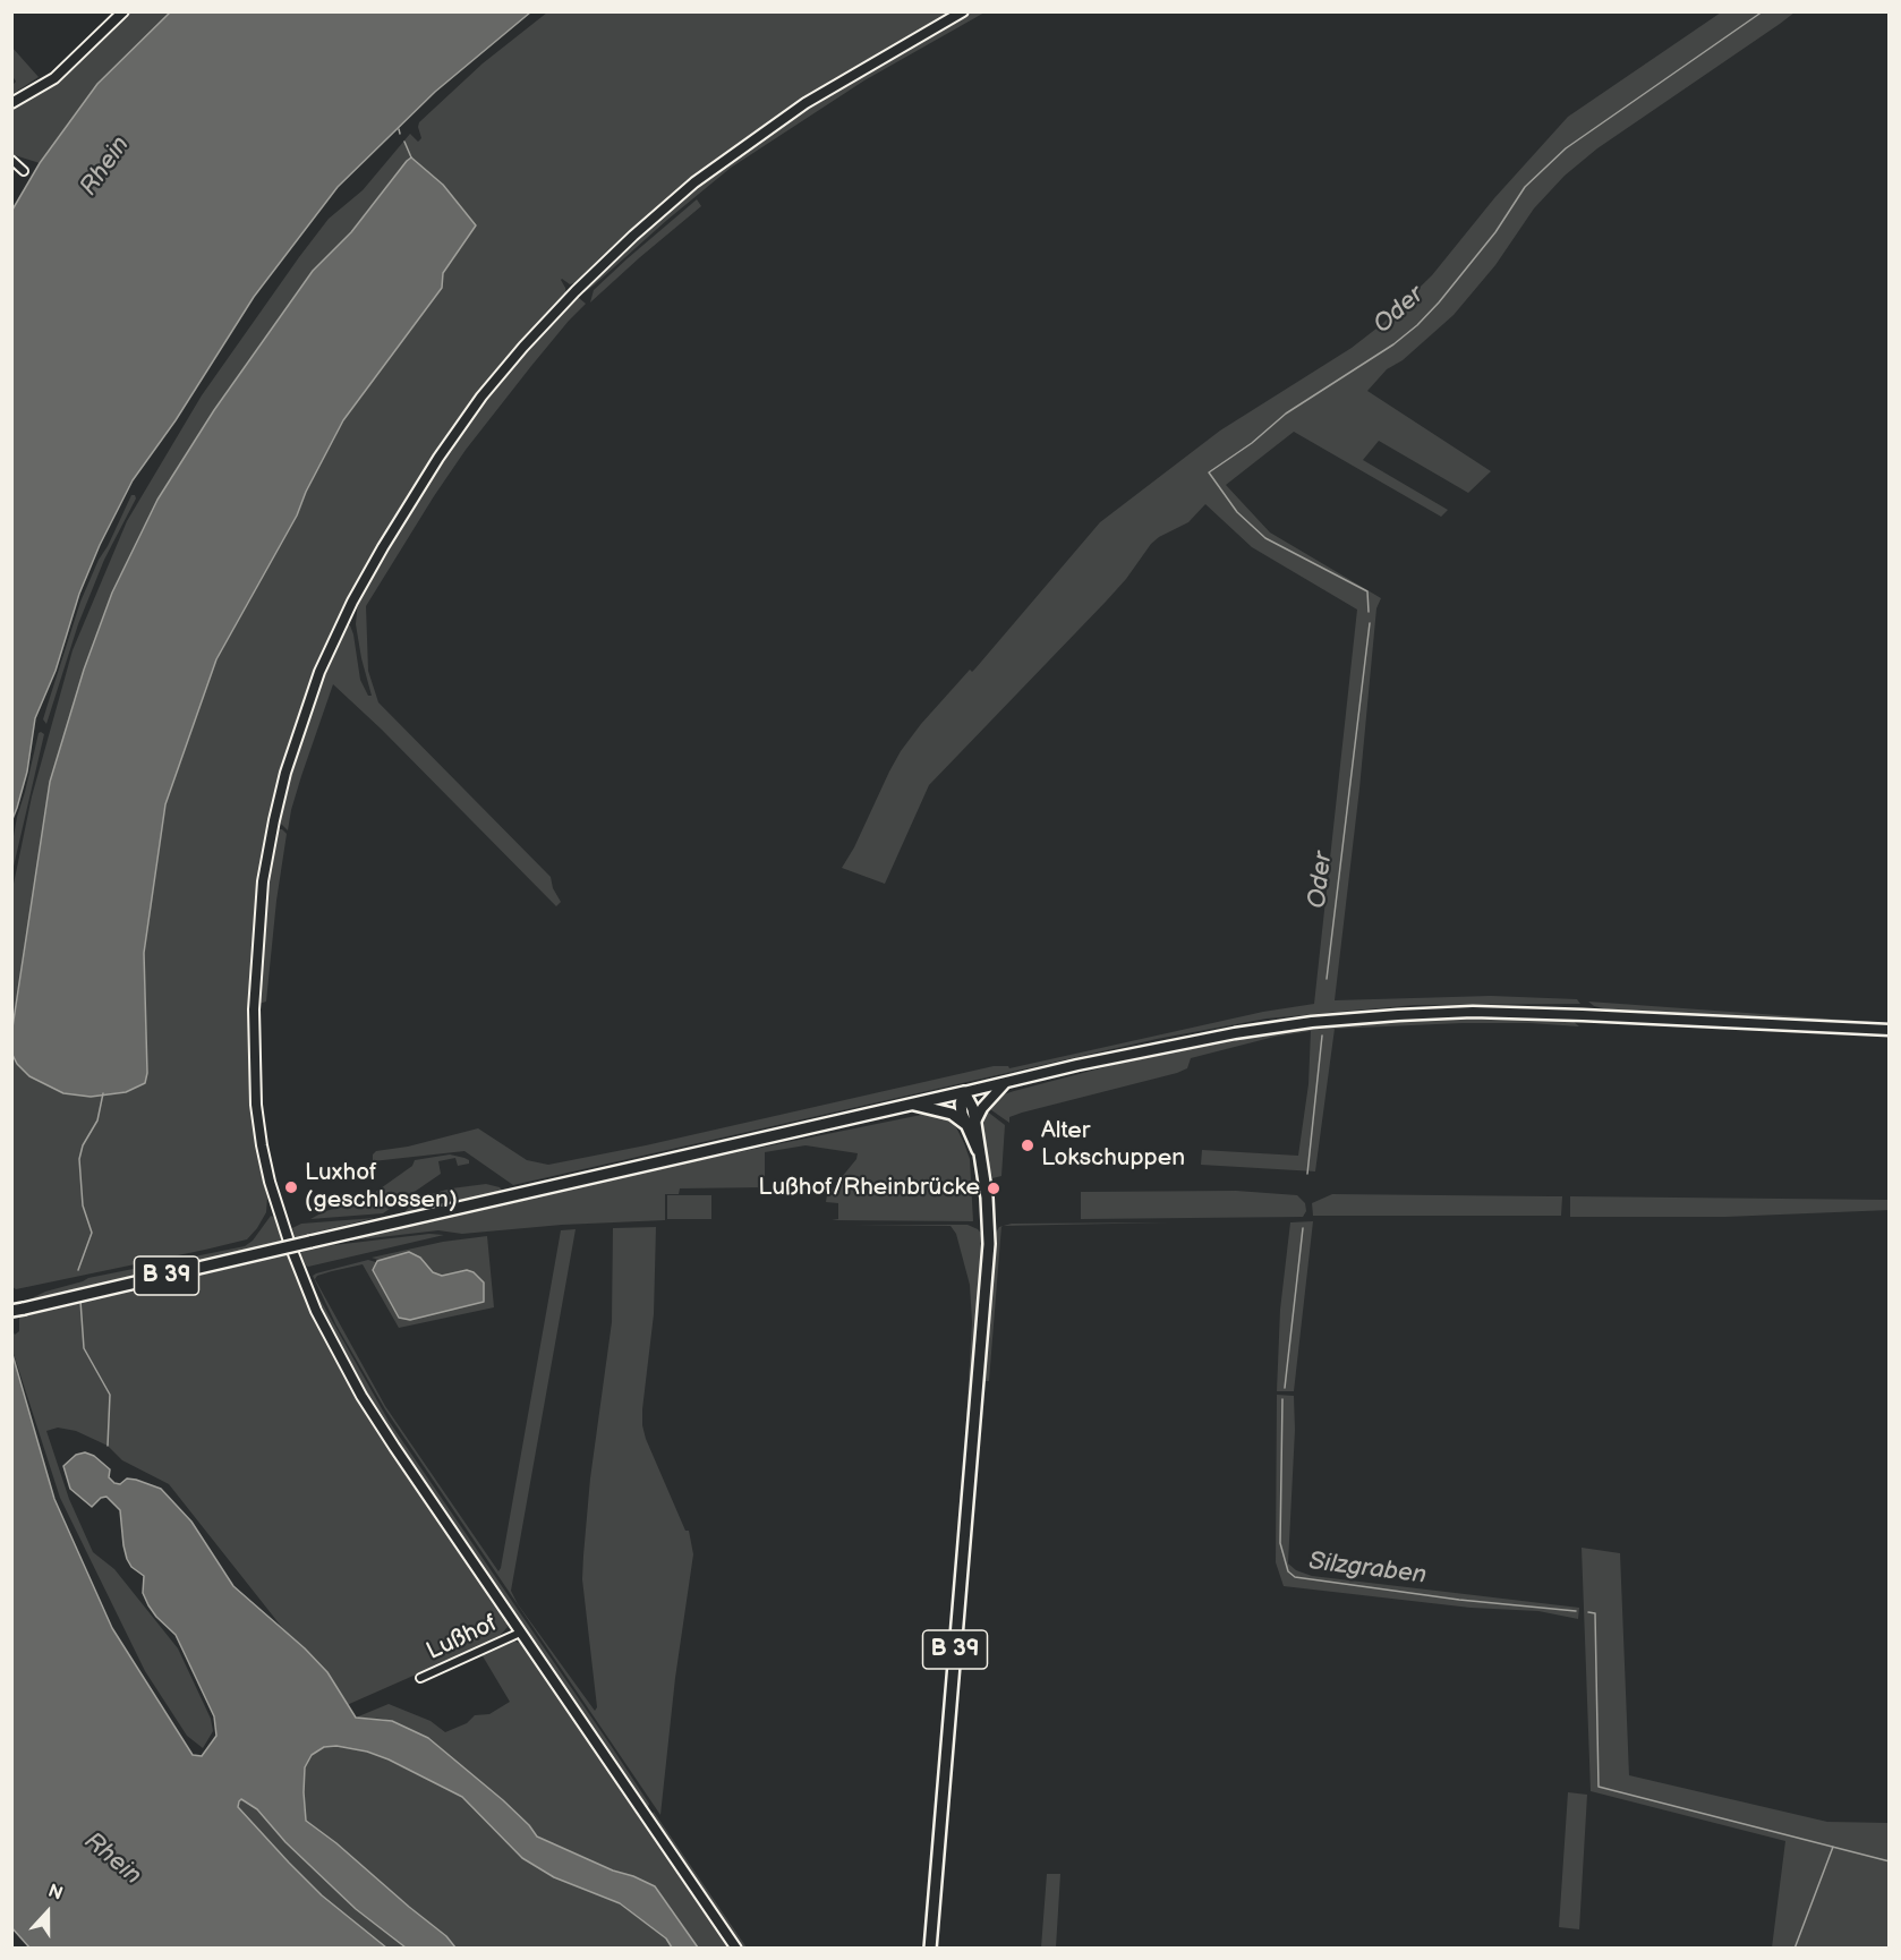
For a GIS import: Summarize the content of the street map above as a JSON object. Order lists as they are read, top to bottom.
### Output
{
  "streets": {
    "main road": ["B 39"],
    "street": ["Lußhof"]
  },
  "water": ["Rhein", "Oder", "Silzgraben"],
  "places": ["Alter Lokschuppen", "Luxhof (geschlossen)", "Lußhof/Rheinbrücke"],
  "north": "top"
}
